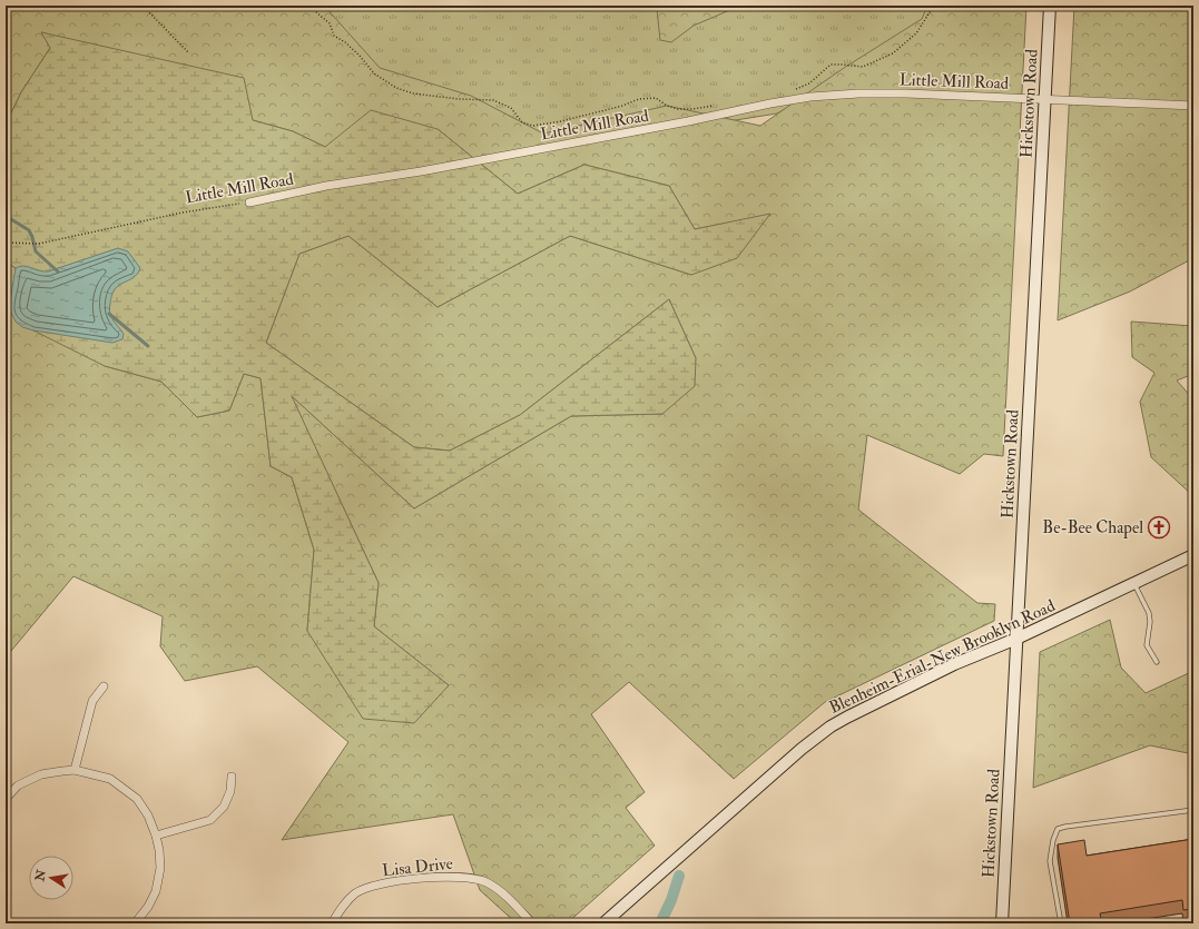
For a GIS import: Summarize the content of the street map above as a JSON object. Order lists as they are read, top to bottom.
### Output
{
  "streets": {
    "street": [
      "Little Mill Road",
      "Hickstown Road",
      "Blenheim-Erial-New Brooklyn Road",
      "Lisa Drive"
    ]
  },
  "crossings": [
    ["Little Mill Road", "Hickstown Road"],
    ["Hickstown Road", "Blenheim-Erial-New Brooklyn Road"]
  ],
  "places": {
    "church": ["Be-Bee Chapel"]
  },
  "north": "left"
}
